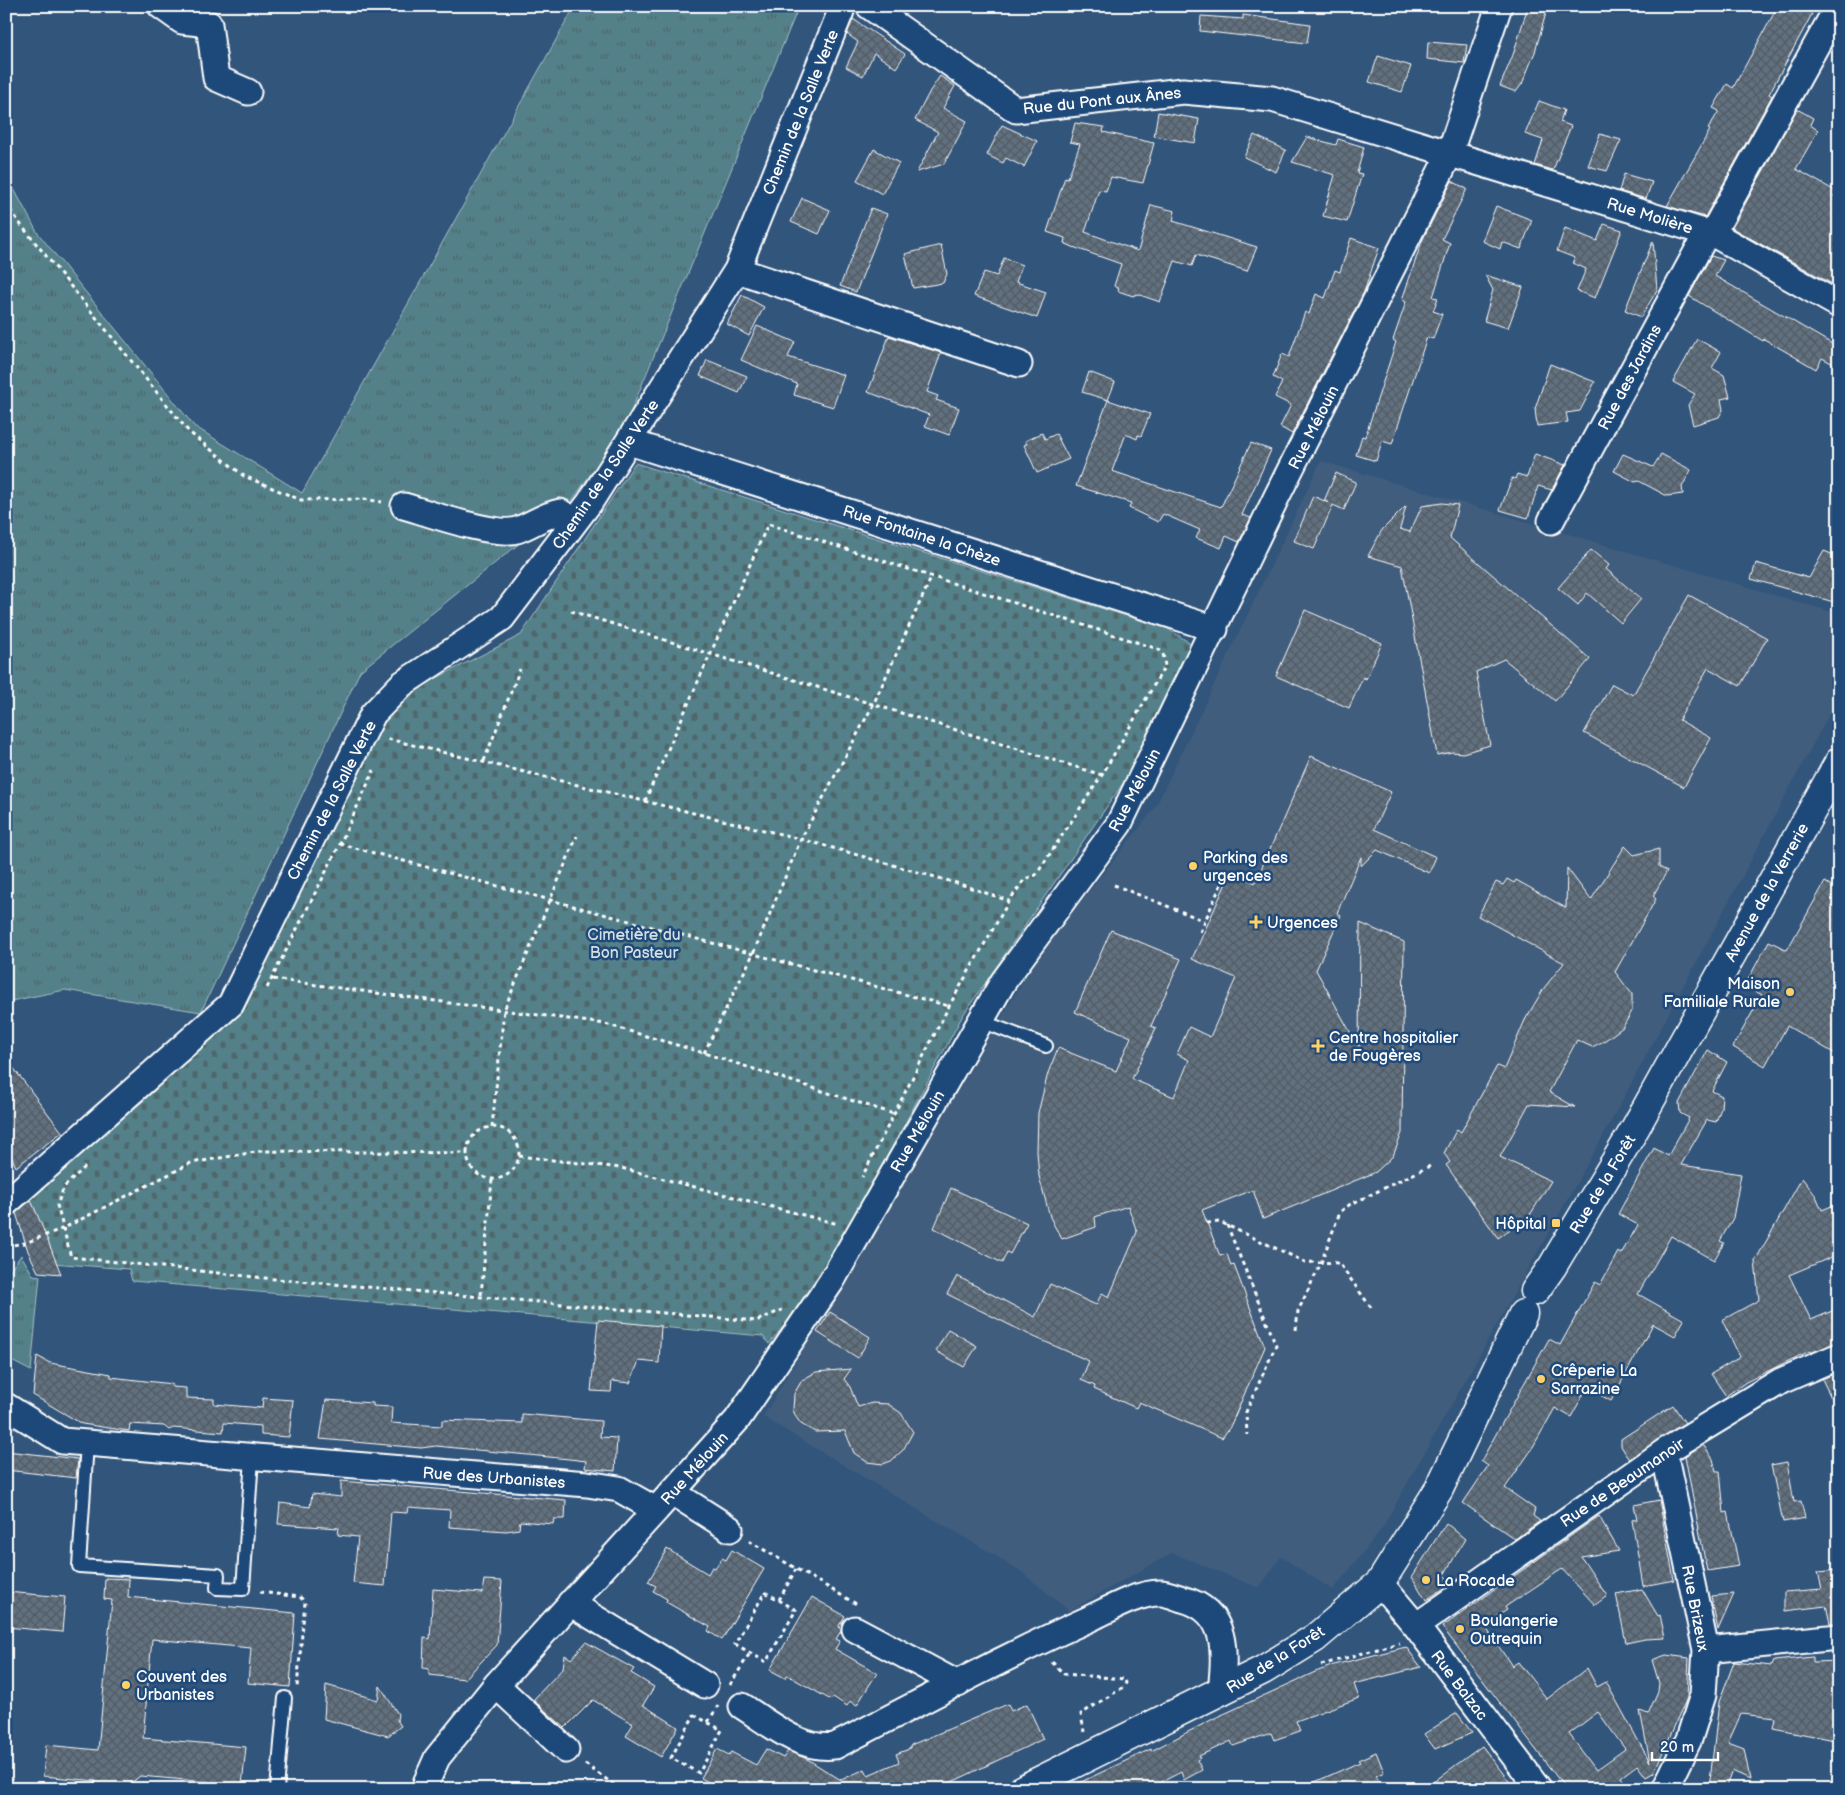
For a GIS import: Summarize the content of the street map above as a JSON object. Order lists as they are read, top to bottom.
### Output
{
  "streets": {
    "main road": ["Avenue de la Verrerie", "Rue de la Forêt"],
    "street": [
      "Rue du Pont aux Ânes",
      "Chemin de la Salle Verte",
      "Rue Molière",
      "Rue des Jardins",
      "Rue Mélouin",
      "Rue Fontaine la Chèze",
      "Rue des Urbanistes",
      "Rue de Beaumanoir",
      "Rue Brizeux",
      "Rue Balzac"
    ]
  },
  "crossings": [
    ["Rue du Pont aux Ânes", "Rue Molière"],
    ["Rue du Pont aux Ânes", "Rue Mélouin"],
    ["Chemin de la Salle Verte", "Rue Fontaine la Chèze"],
    ["Rue Molière", "Rue des Jardins"],
    ["Rue Molière", "Rue Mélouin"],
    ["Rue Mélouin", "Rue Fontaine la Chèze"],
    ["Rue Mélouin", "Rue des Urbanistes"],
    ["Avenue de la Verrerie", "Rue de la Forêt"],
    ["Rue de la Forêt", "Rue Balzac"],
    ["Rue de Beaumanoir", "Rue Brizeux"],
    ["Rue de Beaumanoir", "Rue Balzac"]
  ],
  "parks": ["Cimetière du Bon Pasteur"],
  "places": {
    "other": [
      "Parking des urgences",
      "Maison Familiale Rurale",
      "Crêperie La Sarrazine",
      "La Rocade",
      "Boulangerie Outrequin",
      "Couvent des Urbanistes"
    ],
    "health": ["Urgences", "Centre hospitalier de Fougères"],
    "transit": ["Hôpital"]
  },
  "scale_bar": "20 m"
}
